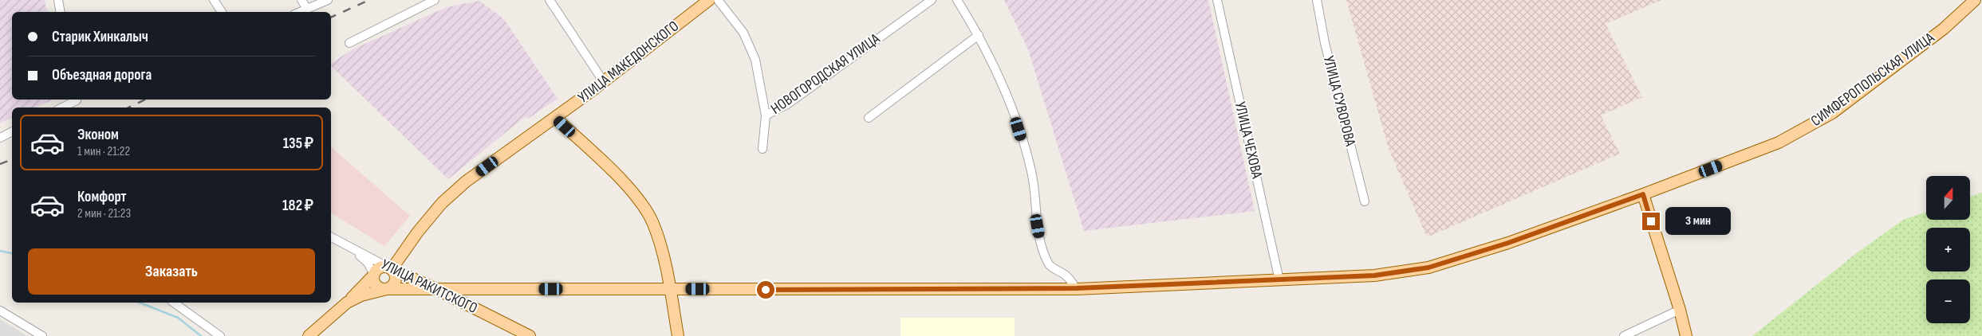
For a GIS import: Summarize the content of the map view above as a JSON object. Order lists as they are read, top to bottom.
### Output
{
  "streets": {
    "main road": ["УЛИЦА МАКЕДОНСКОГО", "СИМФЕРОПОЛЬСКАЯ УЛИЦА", "УЛИЦА РАКИТСКОГО"],
    "street": ["НОВОГОРОДСКАЯ УЛИЦА", "УЛИЦА СУВОРОВА", "УЛИЦА ЧЕХОВА"]
  },
  "crossings": [
    ["УЛИЦА МАКЕДОНСКОГО", "СИМФЕРОПОЛЬСКАЯ УЛИЦА"],
    ["УЛИЦА МАКЕДОНСКОГО", "УЛИЦА РАКИТСКОГО"],
    ["СИМФЕРОПОЛЬСКАЯ УЛИЦА", "УЛИЦА ЧЕХОВА"],
    ["СИМФЕРОПОЛЬСКАЯ УЛИЦА", "УЛИЦА РАКИТСКОГО"]
  ],
  "north": "top",
  "page": {
    "banner": ["Старик Хинкалыч", "Объездная дорога"],
    "list": [
      {
        "name": "Эконом",
        "note": "1 мин · 21:22",
        "value": "135 ₽"
      },
      {
        "name": "Комфорт",
        "note": "2 мин · 21:23",
        "value": "182 ₽"
      }
    ],
    "map_buttons": ["+", "−"],
    "bubble": "3 мин",
    "buttons": "Заказать"
  }
}
